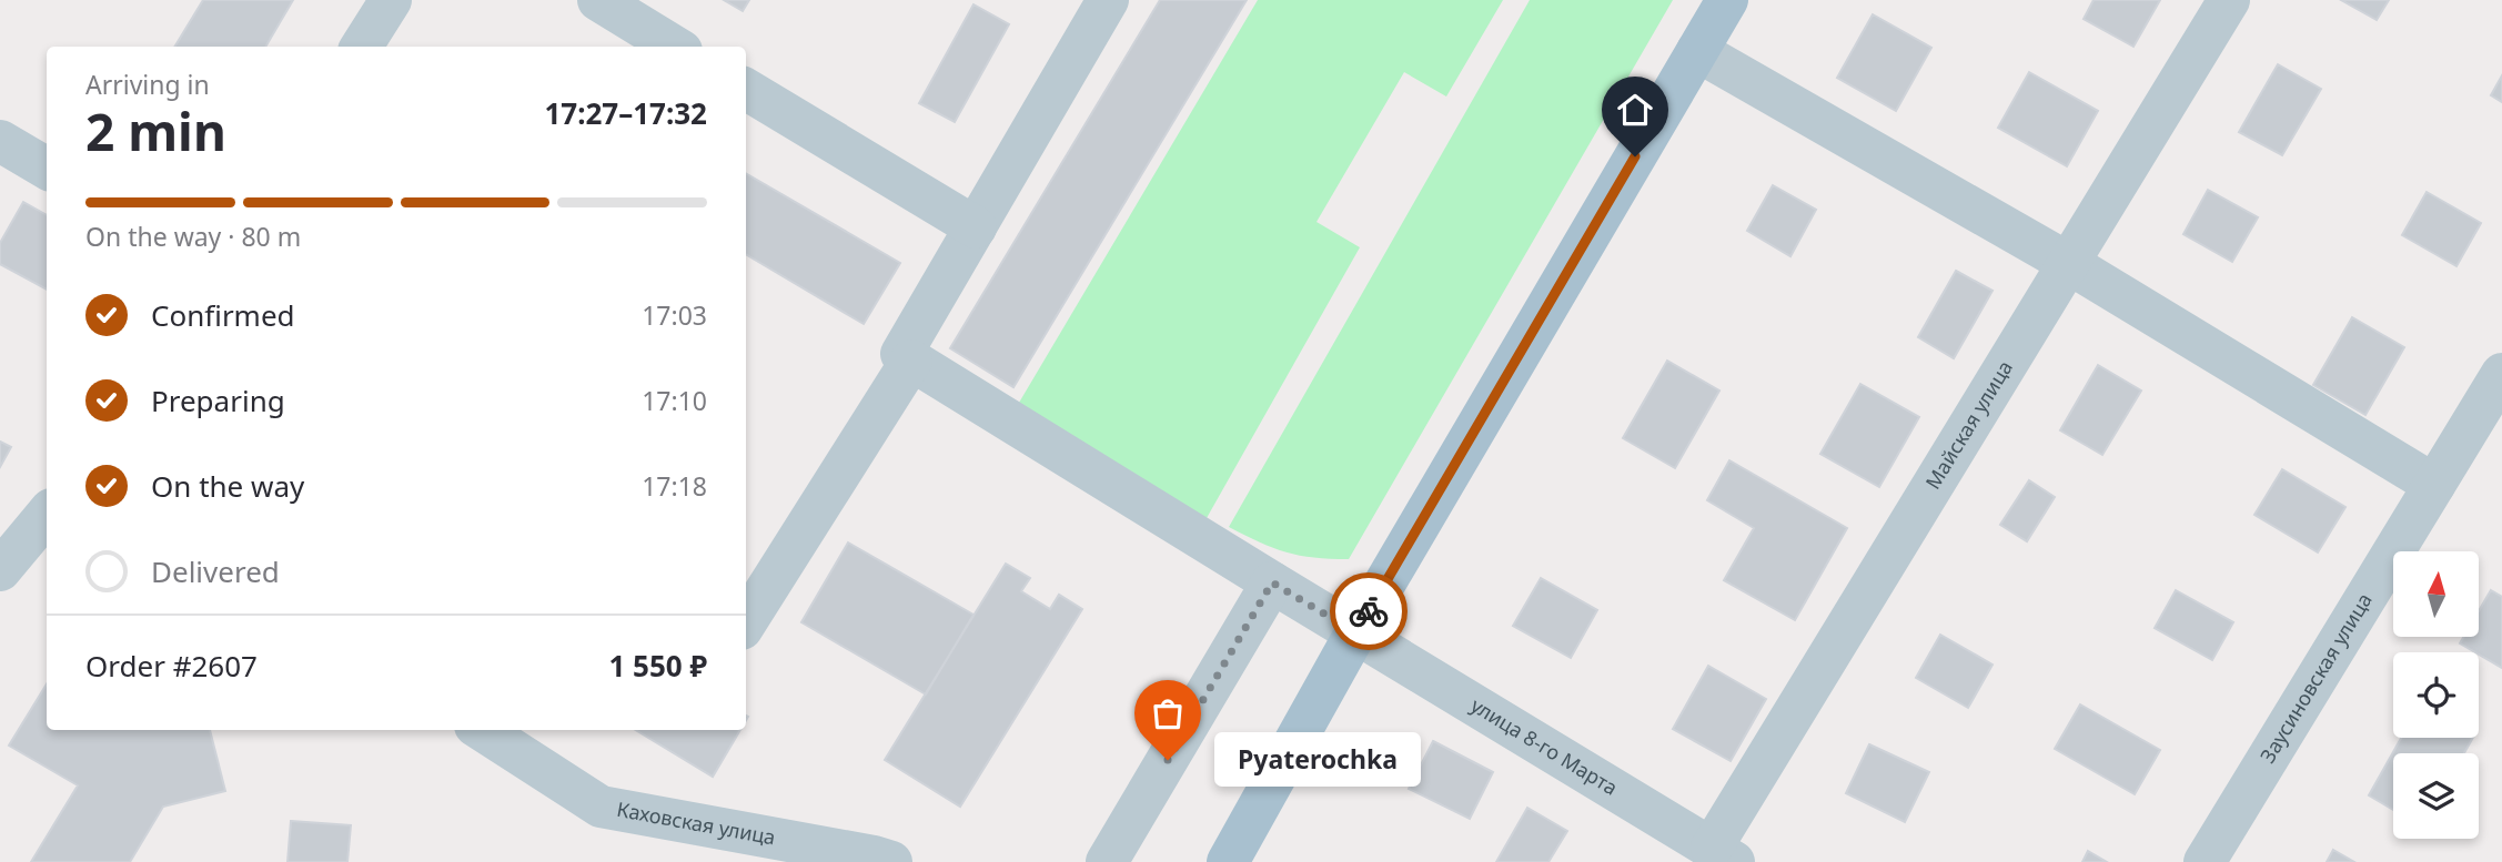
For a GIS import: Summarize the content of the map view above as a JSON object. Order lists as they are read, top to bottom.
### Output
{
  "streets": {
    "street": [
      "Майская улица",
      "Заусиновская улица",
      "улица 8-го Марта",
      "Каховская улица"
    ]
  },
  "crossings": [
    ["Майская улица", "улица 8-го Марта"]
  ],
  "places": ["Pyaterochka"],
  "north": "top",
  "page": {
    "heading": ["2 min", "Arriving in", "17:27–17:32"],
    "panel": ["Order #2607", "1 550 ₽"],
    "bar": "On the way · 80 m",
    "list": [
      ["Confirmed", "17:03"],
      ["Preparing", "17:10"],
      ["On the way", "17:18"],
      "Delivered"
    ],
    "bubble": "Pyaterochka"
  }
}
